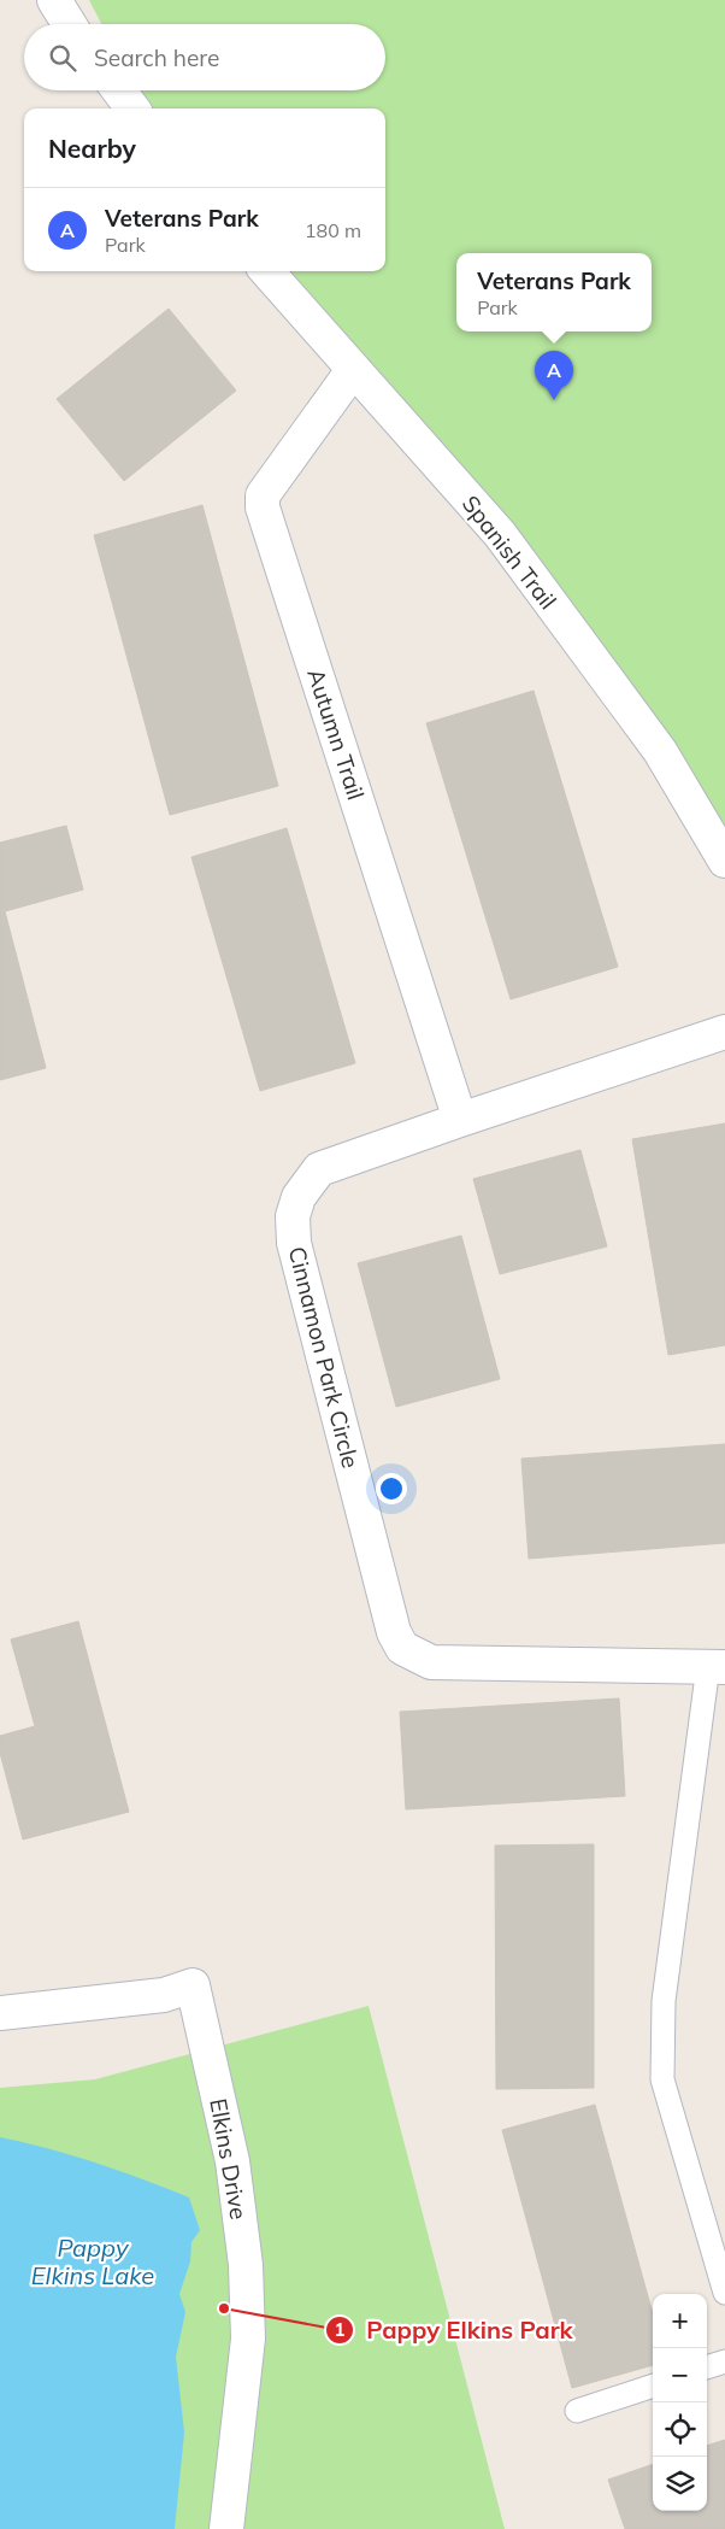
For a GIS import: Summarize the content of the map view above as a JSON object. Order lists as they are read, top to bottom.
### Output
{
  "streets": {
    "street": [
      "Spanish Trail",
      "Autumn Trail",
      "Cinnamon Park Circle",
      "Elkins Drive"
    ]
  },
  "crossings": [
    ["Spanish Trail", "Autumn Trail"],
    ["Autumn Trail", "Cinnamon Park Circle"]
  ],
  "water": ["Pappy Elkins Lake"],
  "places": ["Pappy Elkins Park"],
  "page": {
    "search": "Search here",
    "heading": "Nearby",
    "list": [
      {
        "mark": "A",
        "name": "Veterans Park",
        "note": "Park",
        "value": "180 m"
      }
    ],
    "popup": ["Veterans Park", "Park"],
    "pins": "A",
    "map_buttons": ["+", "−"]
  }
}
